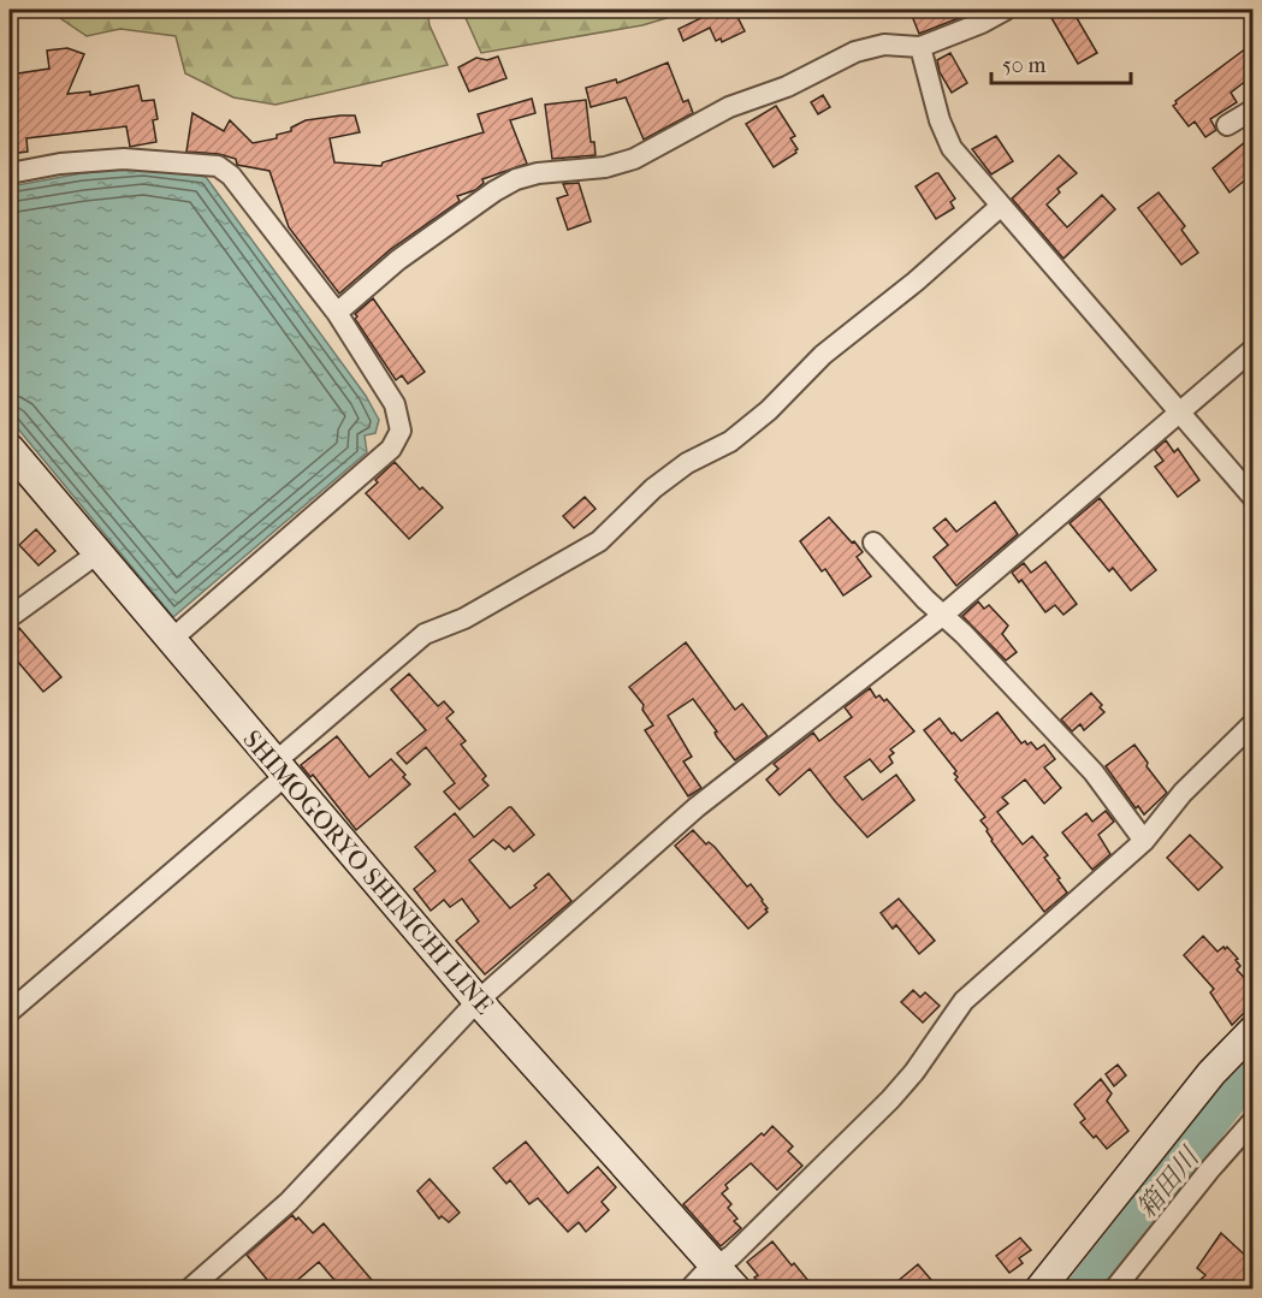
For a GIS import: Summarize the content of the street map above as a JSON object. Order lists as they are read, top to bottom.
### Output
{
  "streets": {
    "main road": ["SHIMOGORYO SHINICHI LINE"]
  },
  "water": ["箱田川"],
  "scale_bar": "50 m"
}
